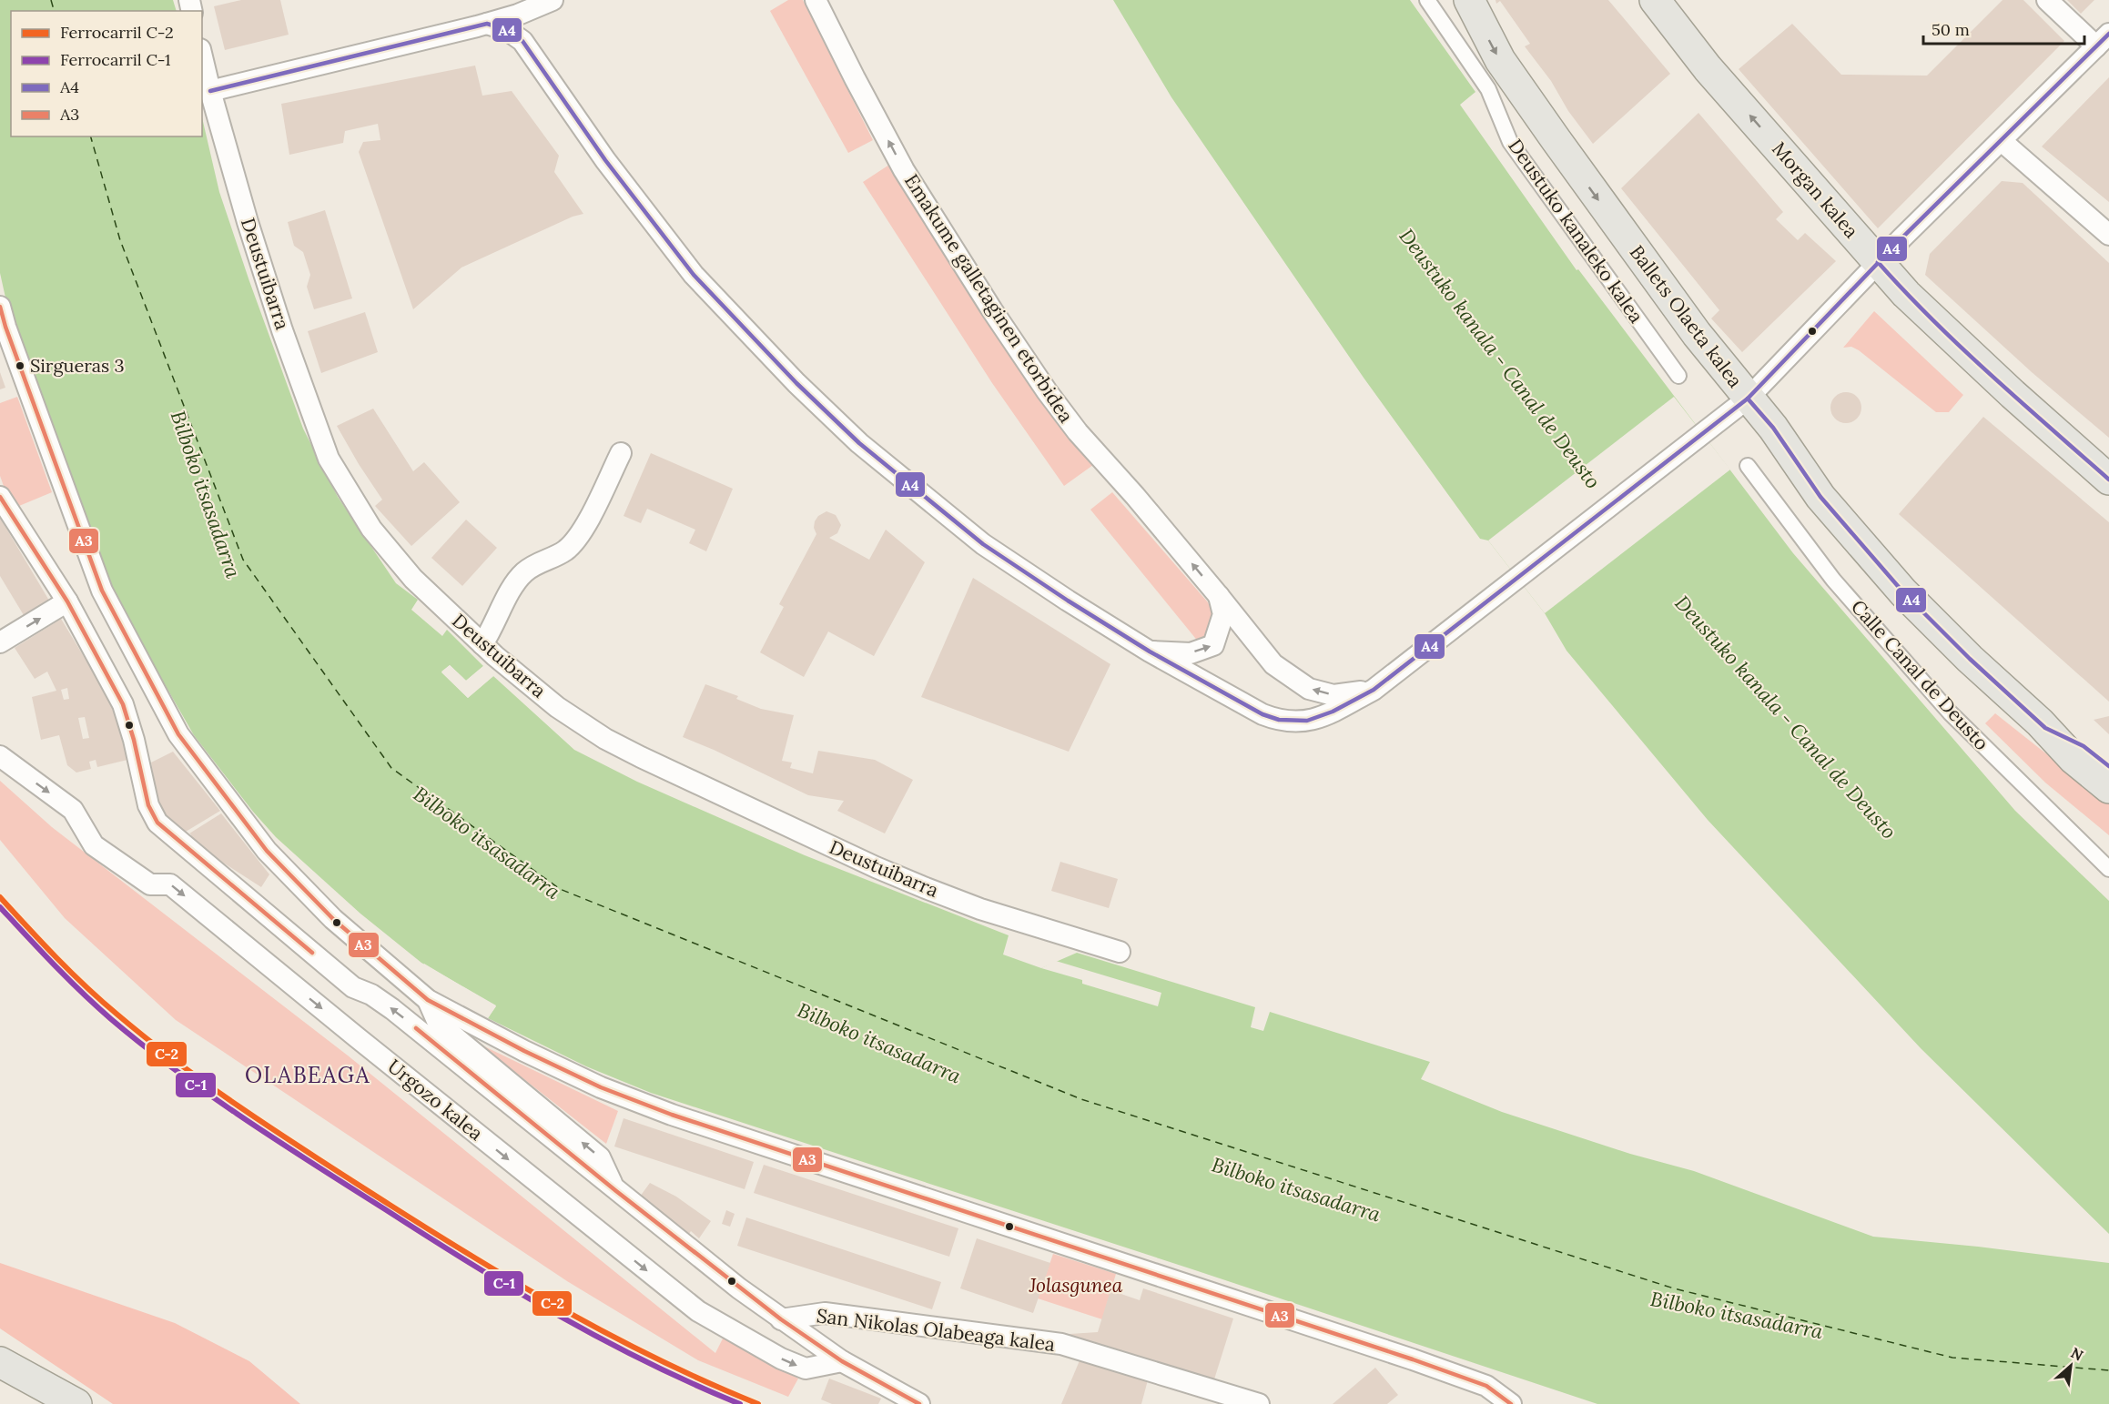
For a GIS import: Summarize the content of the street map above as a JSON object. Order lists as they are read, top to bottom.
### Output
{
  "streets": {
    "main road": ["Morgan kalea", "Ballets Olaeta kalea"],
    "street": [
      "Deustuko kanaleko kalea",
      "Deustuibarra",
      "Emakume galletaginen etorbidea",
      "Calle Canal de Deusto",
      "Urgozo kalea",
      "San Nikolas Olabeaga kalea"
    ]
  },
  "one_way": ["Morgan kalea", "Ballets Olaeta kalea"],
  "districts": ["OLABEAGA"],
  "water": ["Deustuko kanala - Canal de Deusto", "Bilboko itsasadarra"],
  "parks": ["Jolasgunea"],
  "places": ["Sirgueras 3"],
  "lines": [
    "transit line A4",
    "transit line A3",
    "rail line C-2",
    "rail line C-1"
  ],
  "legend": [
    "Ferrocarril C-2",
    "Ferrocarril C-1",
    "A4",
    "A3"
  ],
  "scale_bar": "50 m",
  "north": "top right"
}
